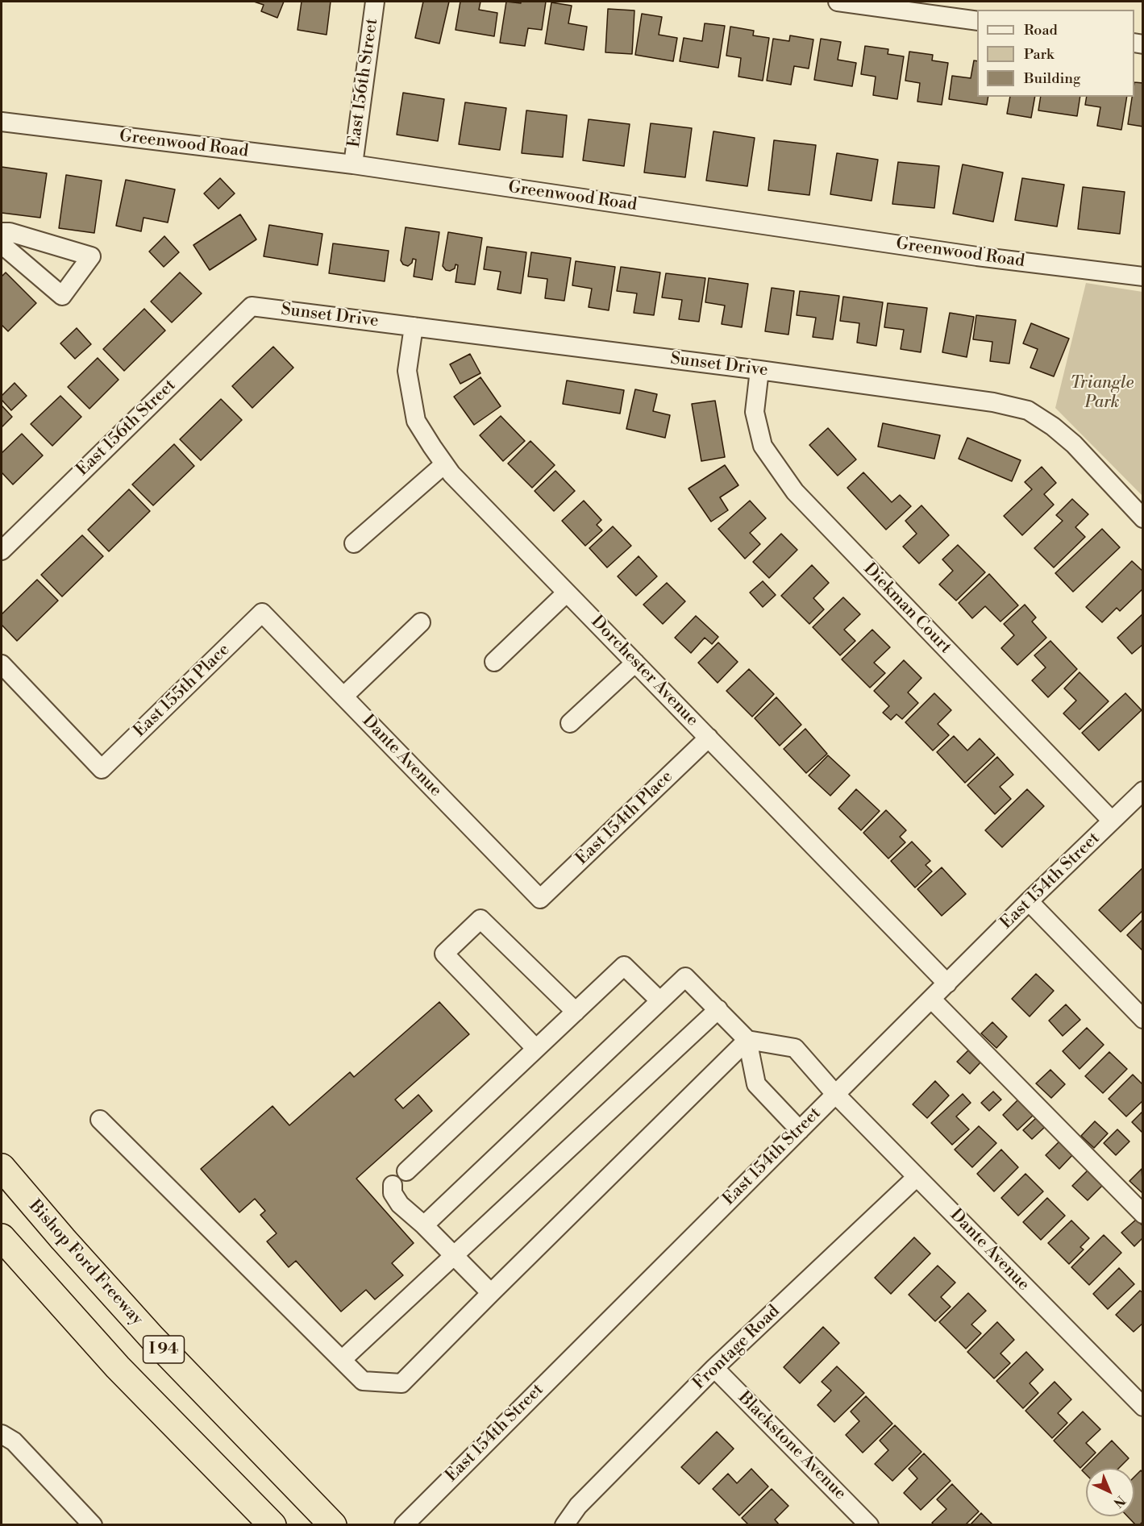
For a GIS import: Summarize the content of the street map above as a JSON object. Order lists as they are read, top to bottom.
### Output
{
  "streets": {
    "highway": ["Bishop Ford Freeway", "I 94"],
    "street": [
      "East 156th Street",
      "Greenwood Road",
      "Sunset Drive",
      "Diekman Court",
      "Dorchester Avenue",
      "East 155th Place",
      "Dante Avenue",
      "East 154th Place",
      "East 154th Street",
      "Frontage Road",
      "Blackstone Avenue"
    ]
  },
  "crossings": [
    ["East 156th Street", "Greenwood Road"],
    ["East 156th Street", "Sunset Drive"],
    ["Sunset Drive", "Diekman Court"],
    ["Sunset Drive", "Dorchester Avenue"],
    ["Diekman Court", "East 154th Street"],
    ["Dorchester Avenue", "East 154th Place"],
    ["Dorchester Avenue", "East 154th Street"],
    ["East 155th Place", "Dante Avenue"],
    ["Dante Avenue", "East 154th Place"],
    ["Dante Avenue", "East 154th Street"],
    ["Dante Avenue", "Frontage Road"],
    ["Frontage Road", "Blackstone Avenue"]
  ],
  "parks": ["Triangle Park"],
  "legend": ["Road", "Park", "Building"],
  "north": "bottom right"
}
